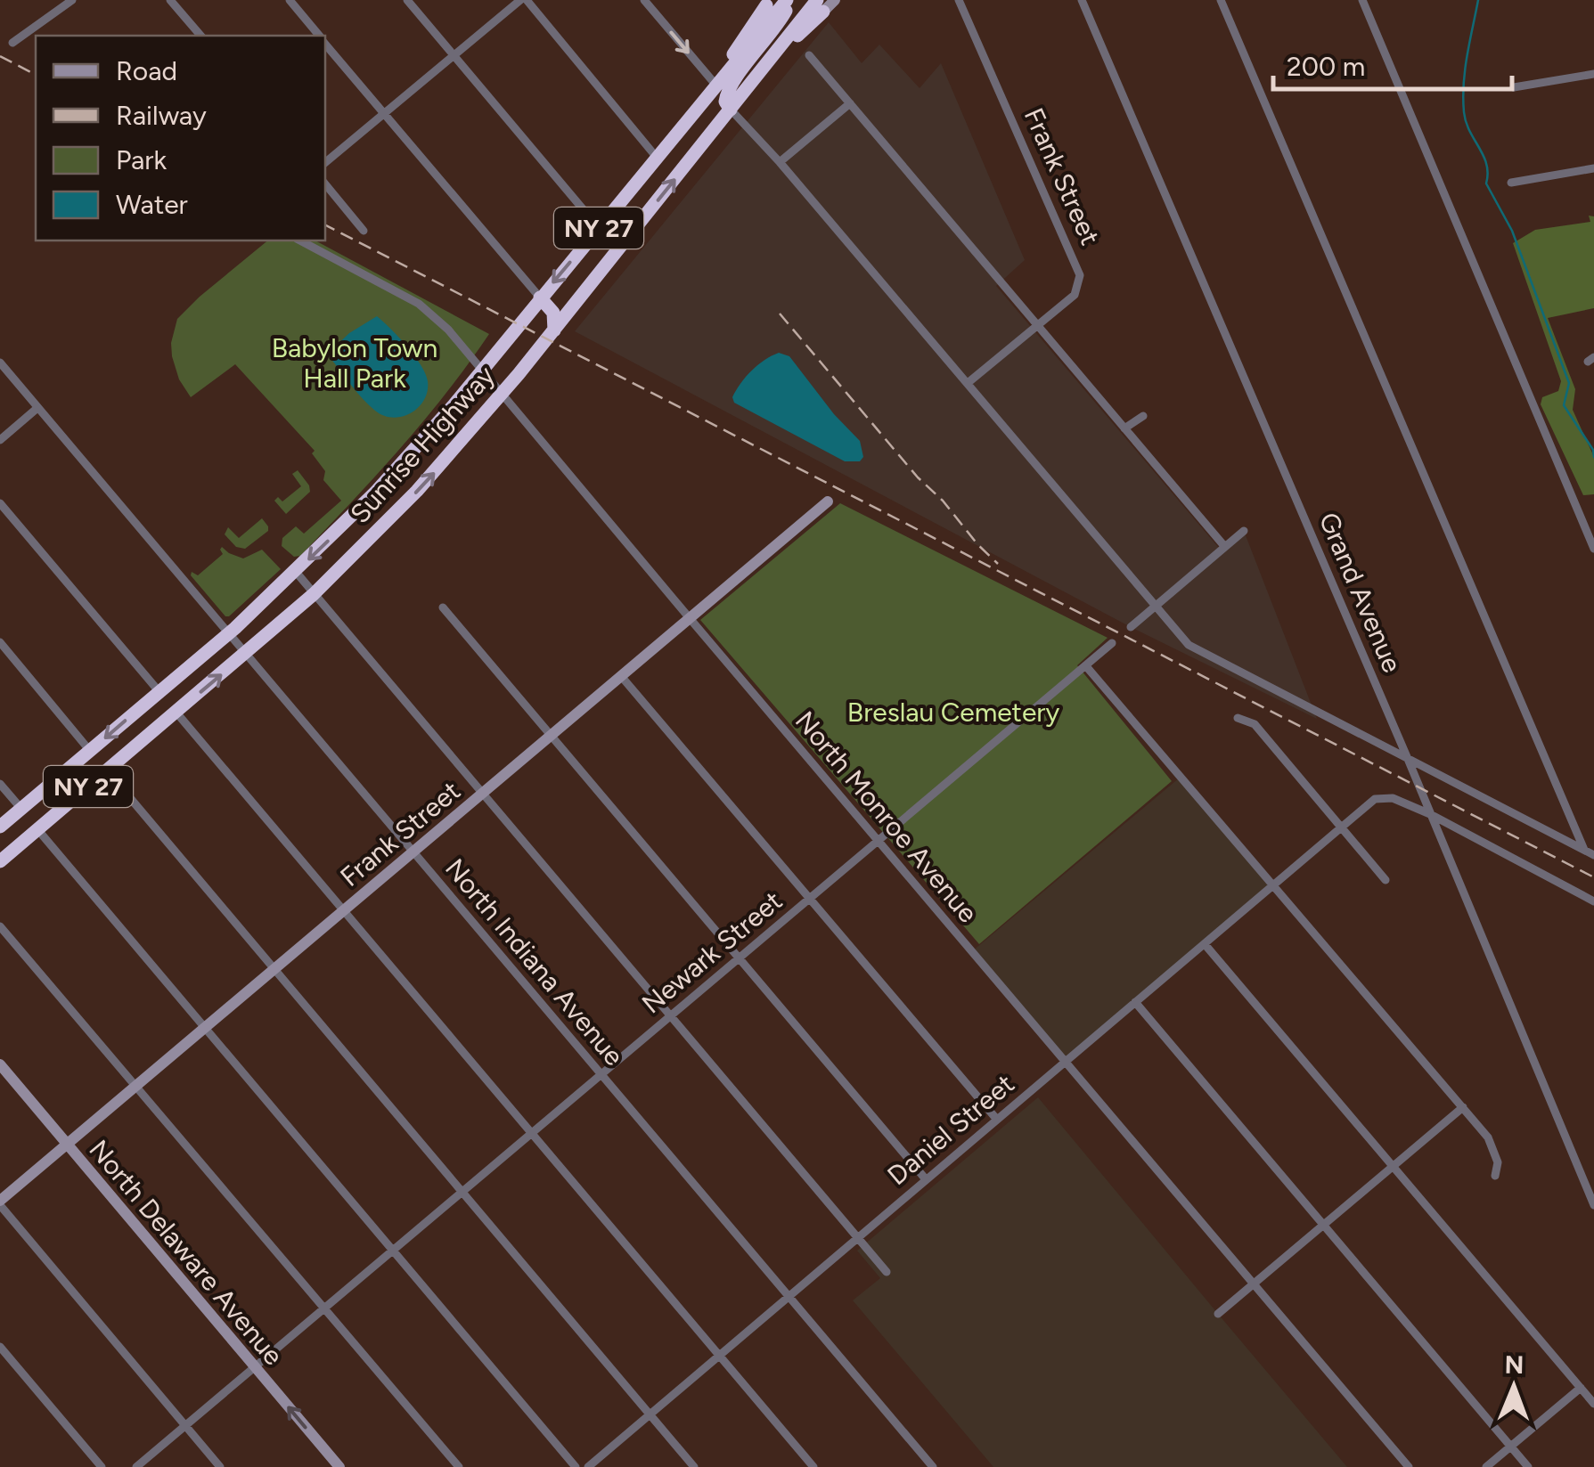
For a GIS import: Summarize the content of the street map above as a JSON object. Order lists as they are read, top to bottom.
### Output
{
  "streets": {
    "highway": ["NY 27", "Sunrise Highway"],
    "street": [
      "Frank Street",
      "Grand Avenue",
      "North Monroe Avenue",
      "Newark Street",
      "North Indiana Avenue",
      "Daniel Street",
      "North Delaware Avenue"
    ]
  },
  "crossings": [
    ["Frank Street", "North Monroe Avenue"],
    ["Frank Street", "North Indiana Avenue"],
    ["Frank Street", "North Delaware Avenue"],
    ["Sunrise Highway", "North Monroe Avenue"],
    ["Sunrise Highway", "North Indiana Avenue"],
    ["Grand Avenue", "Daniel Street"],
    ["North Monroe Avenue", "Newark Street"],
    ["North Monroe Avenue", "Daniel Street"],
    ["Newark Street", "North Indiana Avenue"],
    ["Newark Street", "North Delaware Avenue"],
    ["North Indiana Avenue", "Daniel Street"]
  ],
  "parks": ["Babylon Town Hall Park", "Breslau Cemetery"],
  "legend": [
    "Road",
    "Railway",
    "Park",
    "Water"
  ],
  "scale_bar": "200 m",
  "north": "top"
}
